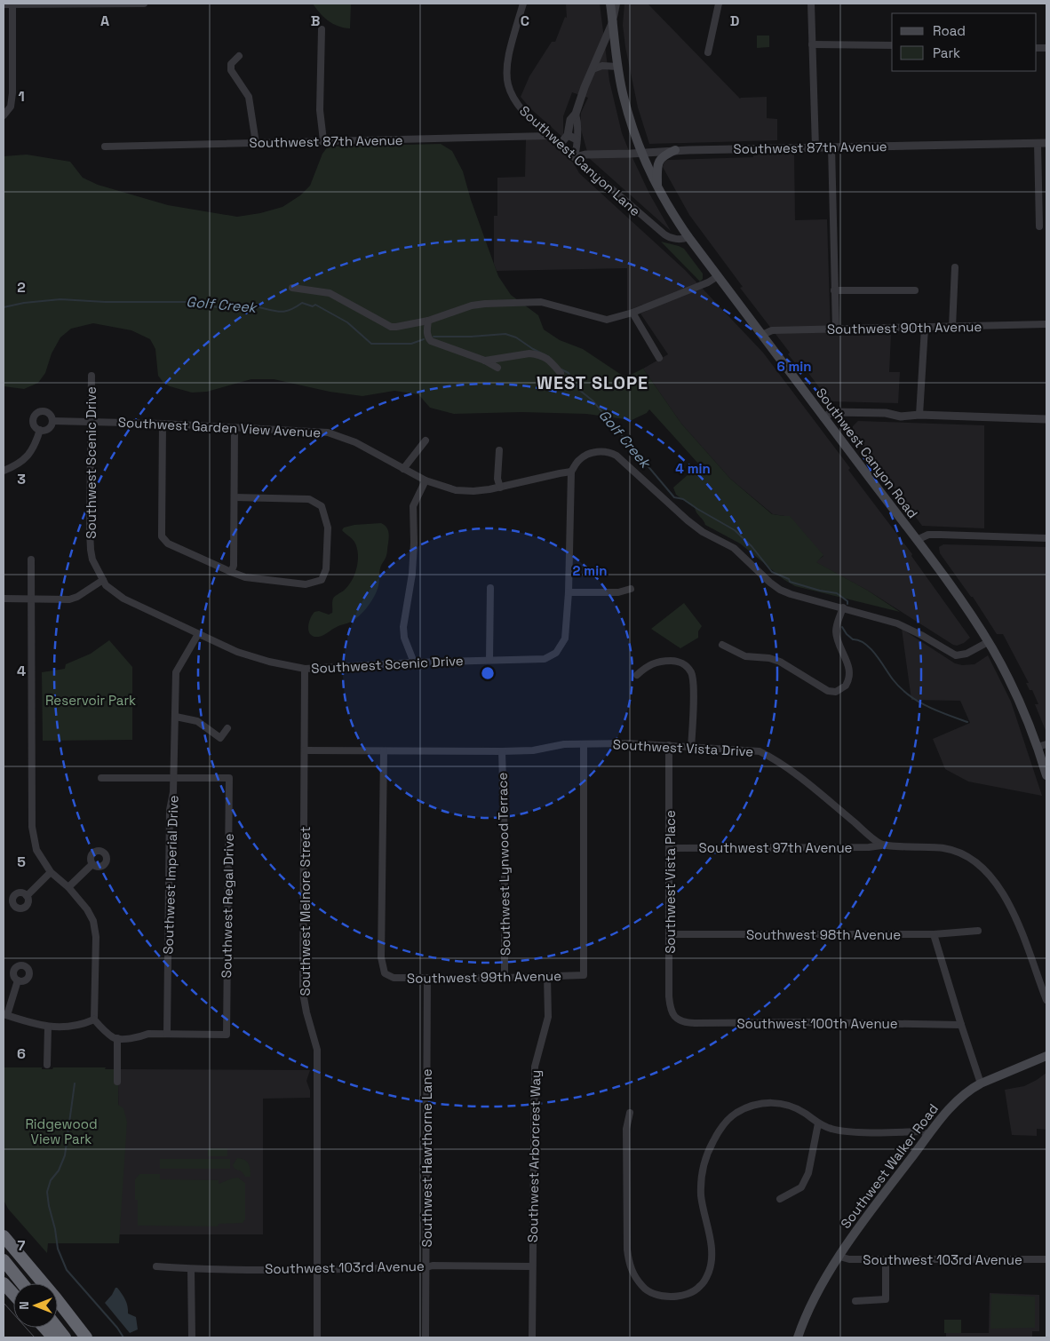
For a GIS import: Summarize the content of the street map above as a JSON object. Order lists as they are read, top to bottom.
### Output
{
  "streets": {
    "main road": ["Southwest Canyon Road", "Southwest Walker Road"],
    "street": [
      "Southwest 87th Avenue",
      "Southwest Canyon Lane",
      "Southwest 90th Avenue",
      "Southwest Garden View Avenue",
      "Southwest Scenic Drive",
      "Southwest Vista Drive",
      "Southwest 97th Avenue",
      "Southwest Lynwood Terrace",
      "Southwest Imperial Drive",
      "Southwest Vista Place",
      "Southwest Regal Drive",
      "Southwest Melnore Street",
      "Southwest 98th Avenue",
      "Southwest 99th Avenue",
      "Southwest 100th Avenue",
      "Southwest Arborcrest Way",
      "Southwest Hawthorne Lane",
      "Southwest 103rd Avenue"
    ]
  },
  "crossings": [
    ["Southwest 87th Avenue", "Southwest Canyon Lane"],
    ["Southwest 87th Avenue", "Southwest Canyon Road"],
    ["Southwest Canyon Lane", "Southwest Canyon Road"],
    ["Southwest 90th Avenue", "Southwest Canyon Road"],
    ["Southwest Garden View Avenue", "Southwest Scenic Drive"],
    ["Southwest Scenic Drive", "Southwest Imperial Drive"],
    ["Southwest Scenic Drive", "Southwest Melnore Street"],
    ["Southwest Vista Drive", "Southwest 97th Avenue"],
    ["Southwest Vista Drive", "Southwest Lynwood Terrace"],
    ["Southwest Vista Drive", "Southwest Vista Place"],
    ["Southwest Vista Drive", "Southwest Melnore Street"],
    ["Southwest Vista Drive", "Southwest 99th Avenue"],
    ["Southwest 97th Avenue", "Southwest Vista Place"],
    ["Southwest Lynwood Terrace", "Southwest 99th Avenue"],
    ["Southwest Imperial Drive", "Southwest Regal Drive"],
    ["Southwest Vista Place", "Southwest 98th Avenue"],
    ["Southwest Vista Place", "Southwest 100th Avenue"],
    ["Southwest Melnore Street", "Southwest 103rd Avenue"],
    ["Southwest 99th Avenue", "Southwest Arborcrest Way"],
    ["Southwest 99th Avenue", "Southwest Hawthorne Lane"],
    ["Southwest Arborcrest Way", "Southwest 103rd Avenue"],
    ["Southwest Hawthorne Lane", "Southwest 103rd Avenue"],
    ["Southwest Walker Road", "Southwest 103rd Avenue"]
  ],
  "districts": ["WEST SLOPE"],
  "water": ["Golf Creek"],
  "parks": ["Reservoir Park", "Ridgewood View Park"],
  "legend": ["Road", "Park"],
  "north": "left",
  "grid": {
    "columns": [
      "A",
      "B",
      "C",
      "D"
    ],
    "rows": [
      "1",
      "2",
      "3",
      "4",
      "5",
      "6",
      "7"
    ]
  },
  "rings": ["6 min", "4 min", "2 min"]
}
